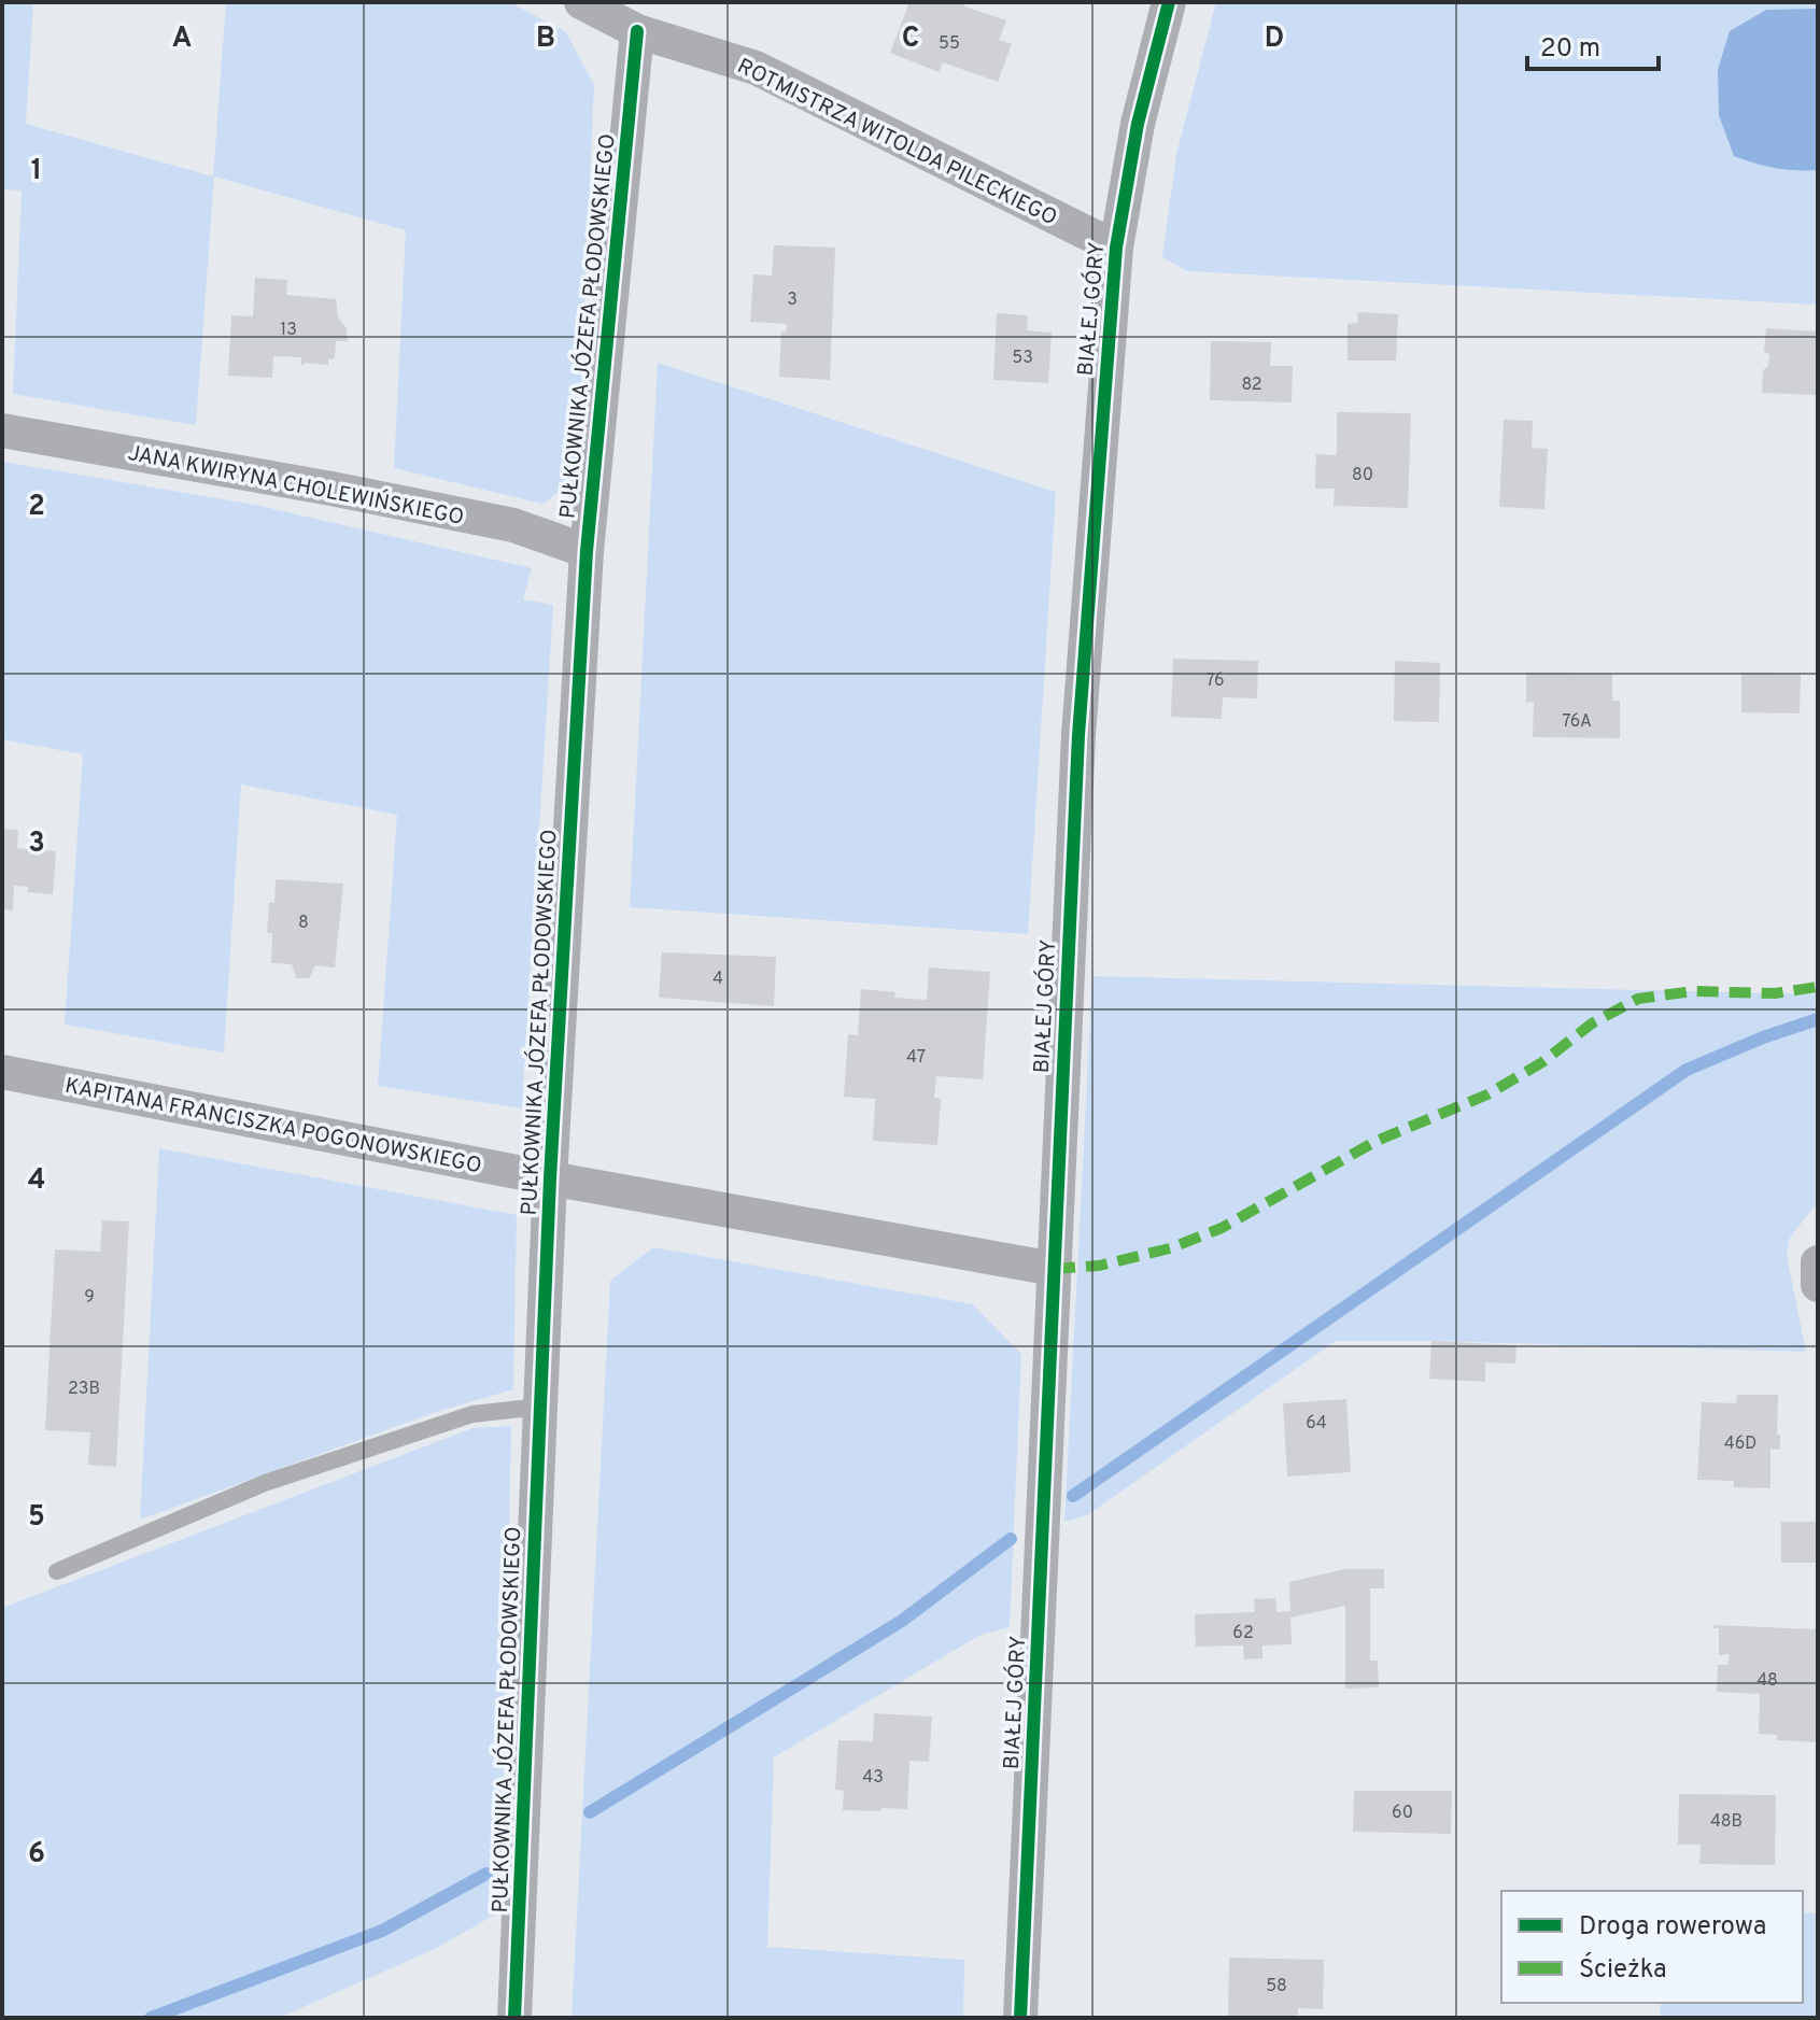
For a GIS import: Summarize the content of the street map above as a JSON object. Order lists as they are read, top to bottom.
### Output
{
  "streets": {
    "street": [
      "ROTMISTRZA WITOLDA PILECKIEGO",
      "BIAŁEJ GÓRY",
      "PUŁKOWNIKA JÓZEFA PŁODOWSKIEGO",
      "JANA KWIRYNA CHOLEWIŃSKIEGO",
      "KAPITANA FRANCISZKA POGONOWSKIEGO"
    ]
  },
  "crossings": [
    ["ROTMISTRZA WITOLDA PILECKIEGO", "BIAŁEJ GÓRY"],
    ["ROTMISTRZA WITOLDA PILECKIEGO", "PUŁKOWNIKA JÓZEFA PŁODOWSKIEGO"],
    ["BIAŁEJ GÓRY", "KAPITANA FRANCISZKA POGONOWSKIEGO"],
    ["PUŁKOWNIKA JÓZEFA PŁODOWSKIEGO", "JANA KWIRYNA CHOLEWIŃSKIEGO"],
    ["PUŁKOWNIKA JÓZEFA PŁODOWSKIEGO", "KAPITANA FRANCISZKA POGONOWSKIEGO"]
  ],
  "house_numbers": [
    "55",
    "3",
    "13",
    "53",
    "82",
    "80",
    "76",
    "76A",
    "8",
    "4",
    "47",
    "9",
    "23B",
    "64",
    "46D",
    "62",
    "48",
    "43",
    "60",
    "48B",
    "58"
  ],
  "legend": ["Droga rowerowa", "Ścieżka"],
  "scale_bar": "20 m",
  "grid": {
    "columns": [
      "A",
      "B",
      "C",
      "D"
    ],
    "rows": [
      "1",
      "2",
      "3",
      "4",
      "5",
      "6"
    ]
  }
}
